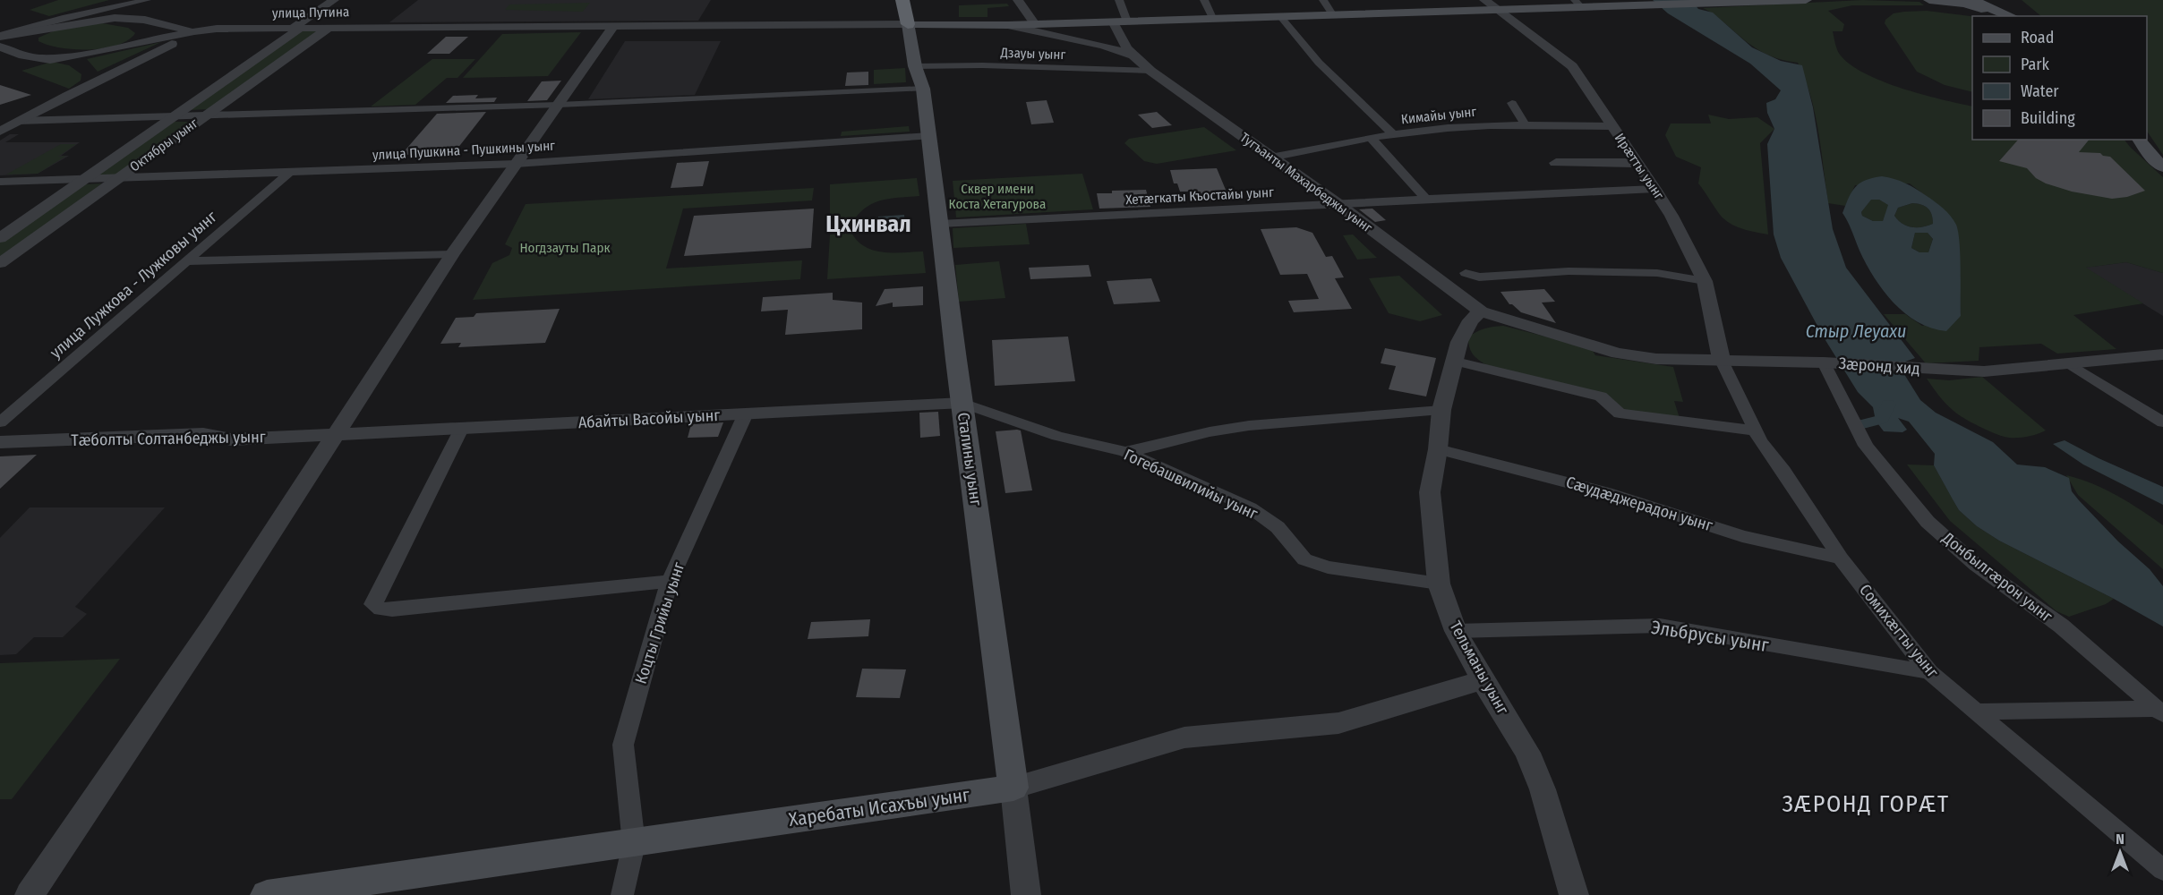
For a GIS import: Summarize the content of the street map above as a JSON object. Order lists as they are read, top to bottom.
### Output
{
  "streets": {
    "main road": ["Сталины уынг", "Харебаты Исахъы уынг"],
    "street": [
      "улица Путина",
      "Дзауы уынг",
      "Кимайы уынг",
      "Октябры уынг",
      "улица Пушкина - Пушкины уынг",
      "Ирæтты уынг",
      "Тугъанты Махарбеджы уынг",
      "Хетæгкаты Къостайы уынг",
      "улица Лужкова - Лужковы уынг",
      "Зæронд хид",
      "Абайты Васойы уынг",
      "Тæболты Солтанбеджы уынг",
      "Гогебашвилийы уынг",
      "Сæудæджерадон уынг",
      "Донбылгæрон уынг",
      "Коцты Грийы уынг",
      "Сомихæгты уынг",
      "Эльбрусы уынг",
      "Тельманы уынг"
    ]
  },
  "crossings": [
    ["улица Путина", "Октябры уынг"],
    ["улица Путина", "Сталины уынг"],
    ["Дзауы уынг", "Тугъанты Махарбеджы уынг"],
    ["Дзауы уынг", "Сталины уынг"],
    ["Кимайы уынг", "Ирæтты уынг"],
    ["Кимайы уынг", "Тугъанты Махарбеджы уынг"],
    ["Октябры уынг", "улица Пушкина - Пушкины уынг"],
    ["улица Пушкина - Пушкины уынг", "улица Лужкова - Лужковы уынг"],
    ["улица Пушкина - Пушкины уынг", "Сталины уынг"],
    ["Ирæтты уынг", "Тугъанты Махарбеджы уынг"],
    ["Ирæтты уынг", "Хетæгкаты Къостайы уынг"],
    ["Ирæтты уынг", "Зæронд хид"],
    ["Ирæтты уынг", "Сомихæгты уынг"],
    ["Тугъанты Махарбеджы уынг", "Хетæгкаты Къостайы уынг"],
    ["Тугъанты Махарбеджы уынг", "Зæронд хид"],
    ["Тугъанты Махарбеджы уынг", "Сомихæгты уынг"],
    ["Тугъанты Махарбеджы уынг", "Тельманы уынг"],
    ["Хетæгкаты Къостайы уынг", "Сталины уынг"],
    ["Зæронд хид", "Донбылгæрон уынг"],
    ["Зæронд хид", "Сомихæгты уынг"],
    ["Абайты Васойы уынг", "Тæболты Солтанбеджы уынг"],
    ["Абайты Васойы уынг", "Сталины уынг"],
    ["Абайты Васойы уынг", "Гогебашвилийы уынг"],
    ["Абайты Васойы уынг", "Коцты Грийы уынг"],
    ["Сталины уынг", "Гогебашвилийы уынг"],
    ["Сталины уынг", "Харебаты Исахъы уынг"],
    ["Гогебашвилийы уынг", "Тельманы уынг"],
    ["Сæудæджерадон уынг", "Сомихæгты уынг"],
    ["Сæудæджерадон уынг", "Тельманы уынг"],
    ["Коцты Грийы уынг", "Харебаты Исахъы уынг"],
    ["Сомихæгты уынг", "Эльбрусы уынг"],
    ["Эльбрусы уынг", "Тельманы уынг"],
    ["Тельманы уынг", "Харебаты Исахъы уынг"]
  ],
  "districts": ["Цхинвал", "ЗÆРОНД ГОРÆТ"],
  "water": ["Стыр Леуахи"],
  "parks": ["Сквер имени Коста Хетагурова", "Ногдзауты Парк"],
  "legend": [
    "Road",
    "Park",
    "Water",
    "Building"
  ],
  "north": "top"
}
